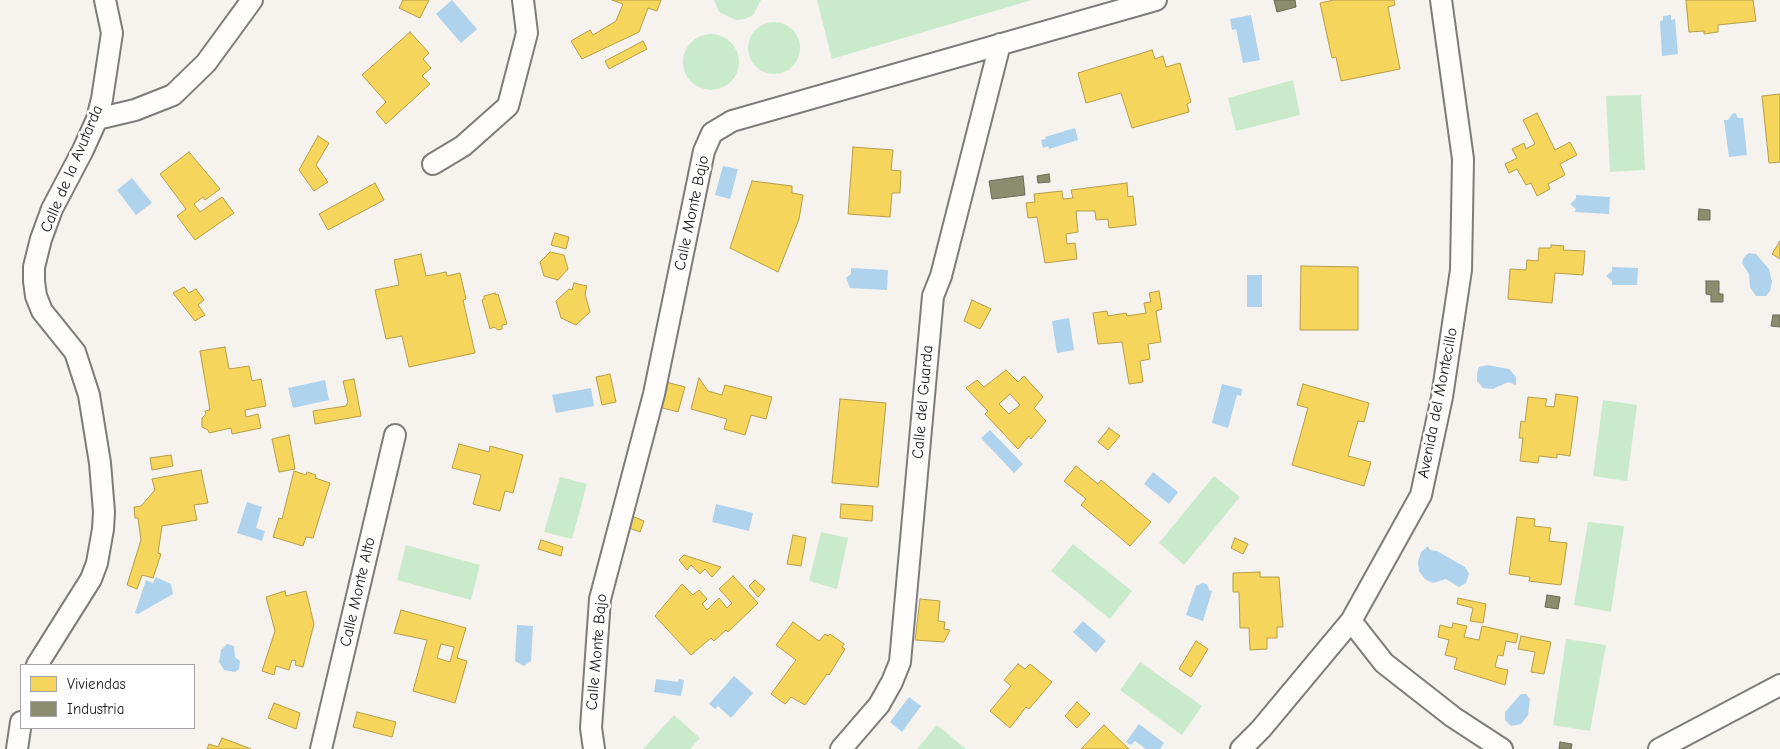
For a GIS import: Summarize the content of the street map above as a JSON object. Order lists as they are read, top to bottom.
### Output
{
  "streets": {
    "street": [
      "Calle de la Avutarda",
      "Calle Monte Bajo",
      "Calle del Guarda",
      "Avenida del Montecillo",
      "Calle Monte Alto"
    ]
  },
  "crossings": [
    ["Calle Monte Bajo", "Calle del Guarda"]
  ],
  "legend": ["Viviendas", "Industria"]
}
